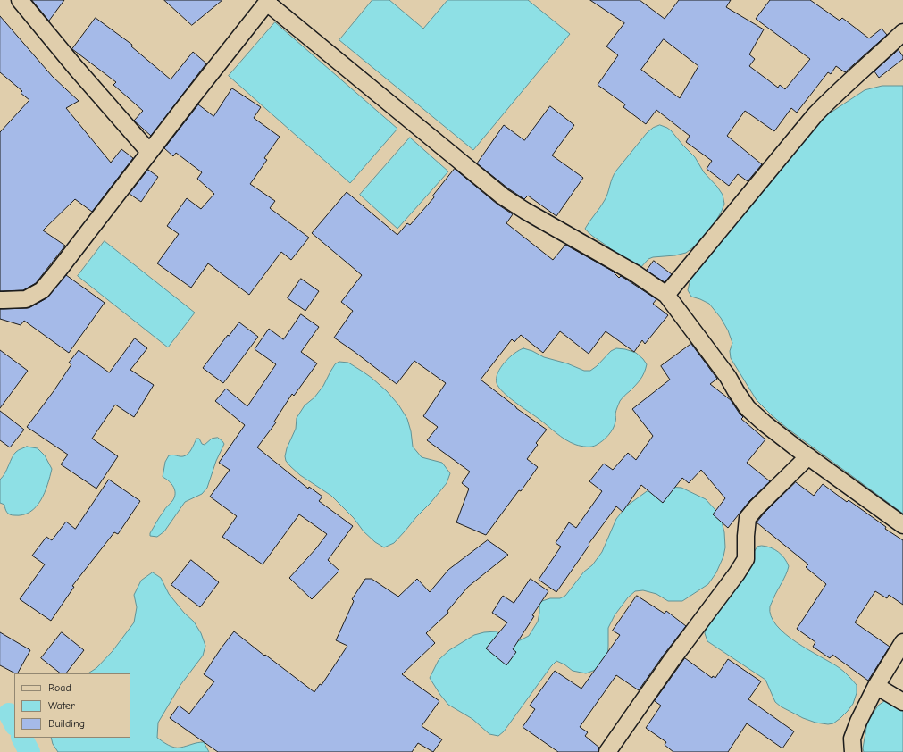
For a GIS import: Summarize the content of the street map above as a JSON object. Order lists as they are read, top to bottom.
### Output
{
  "legend": ["Road", "Water", "Building"]
}
